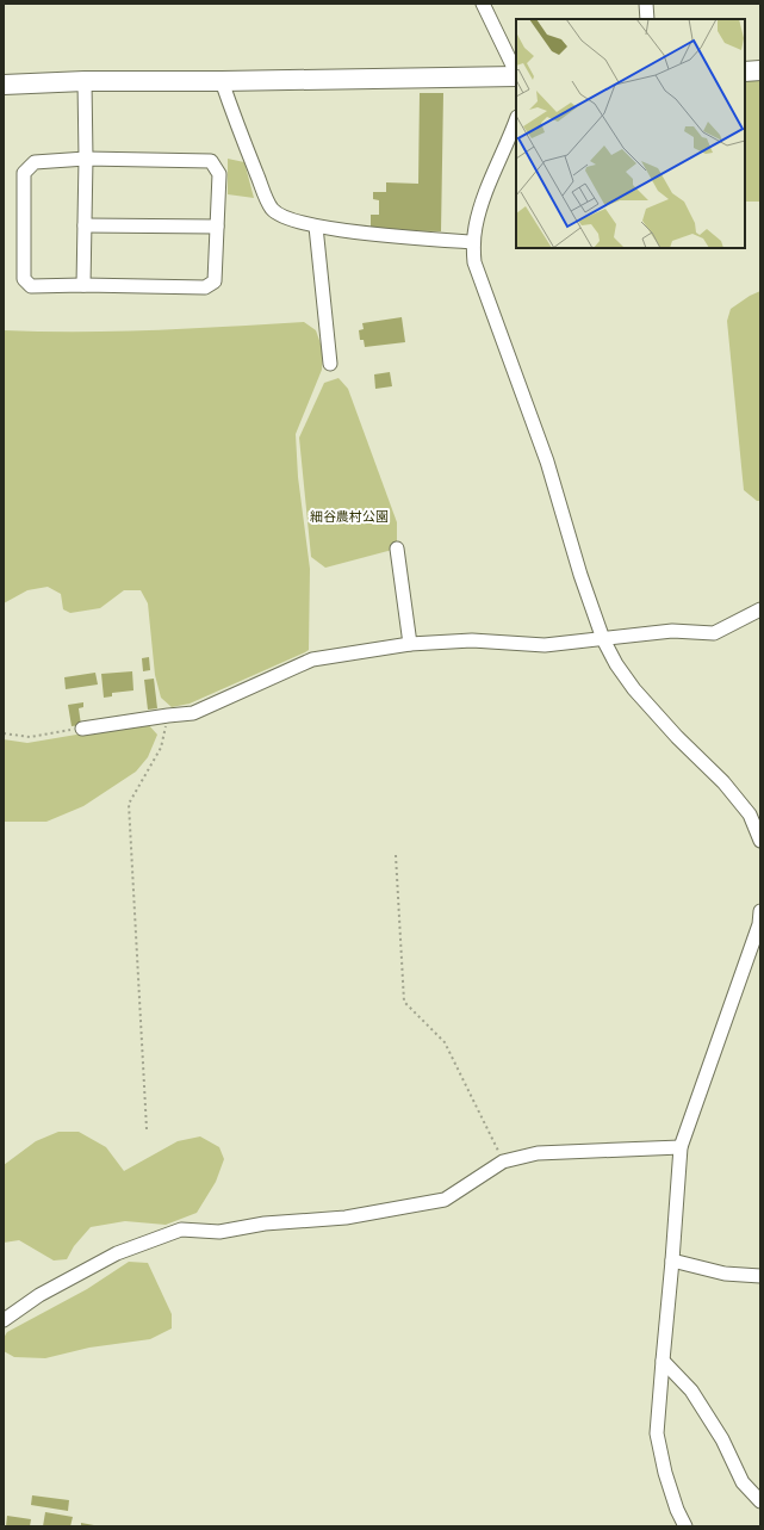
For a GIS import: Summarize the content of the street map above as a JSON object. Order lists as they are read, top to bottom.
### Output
{
  "parks": ["細谷農村公園"]
}
